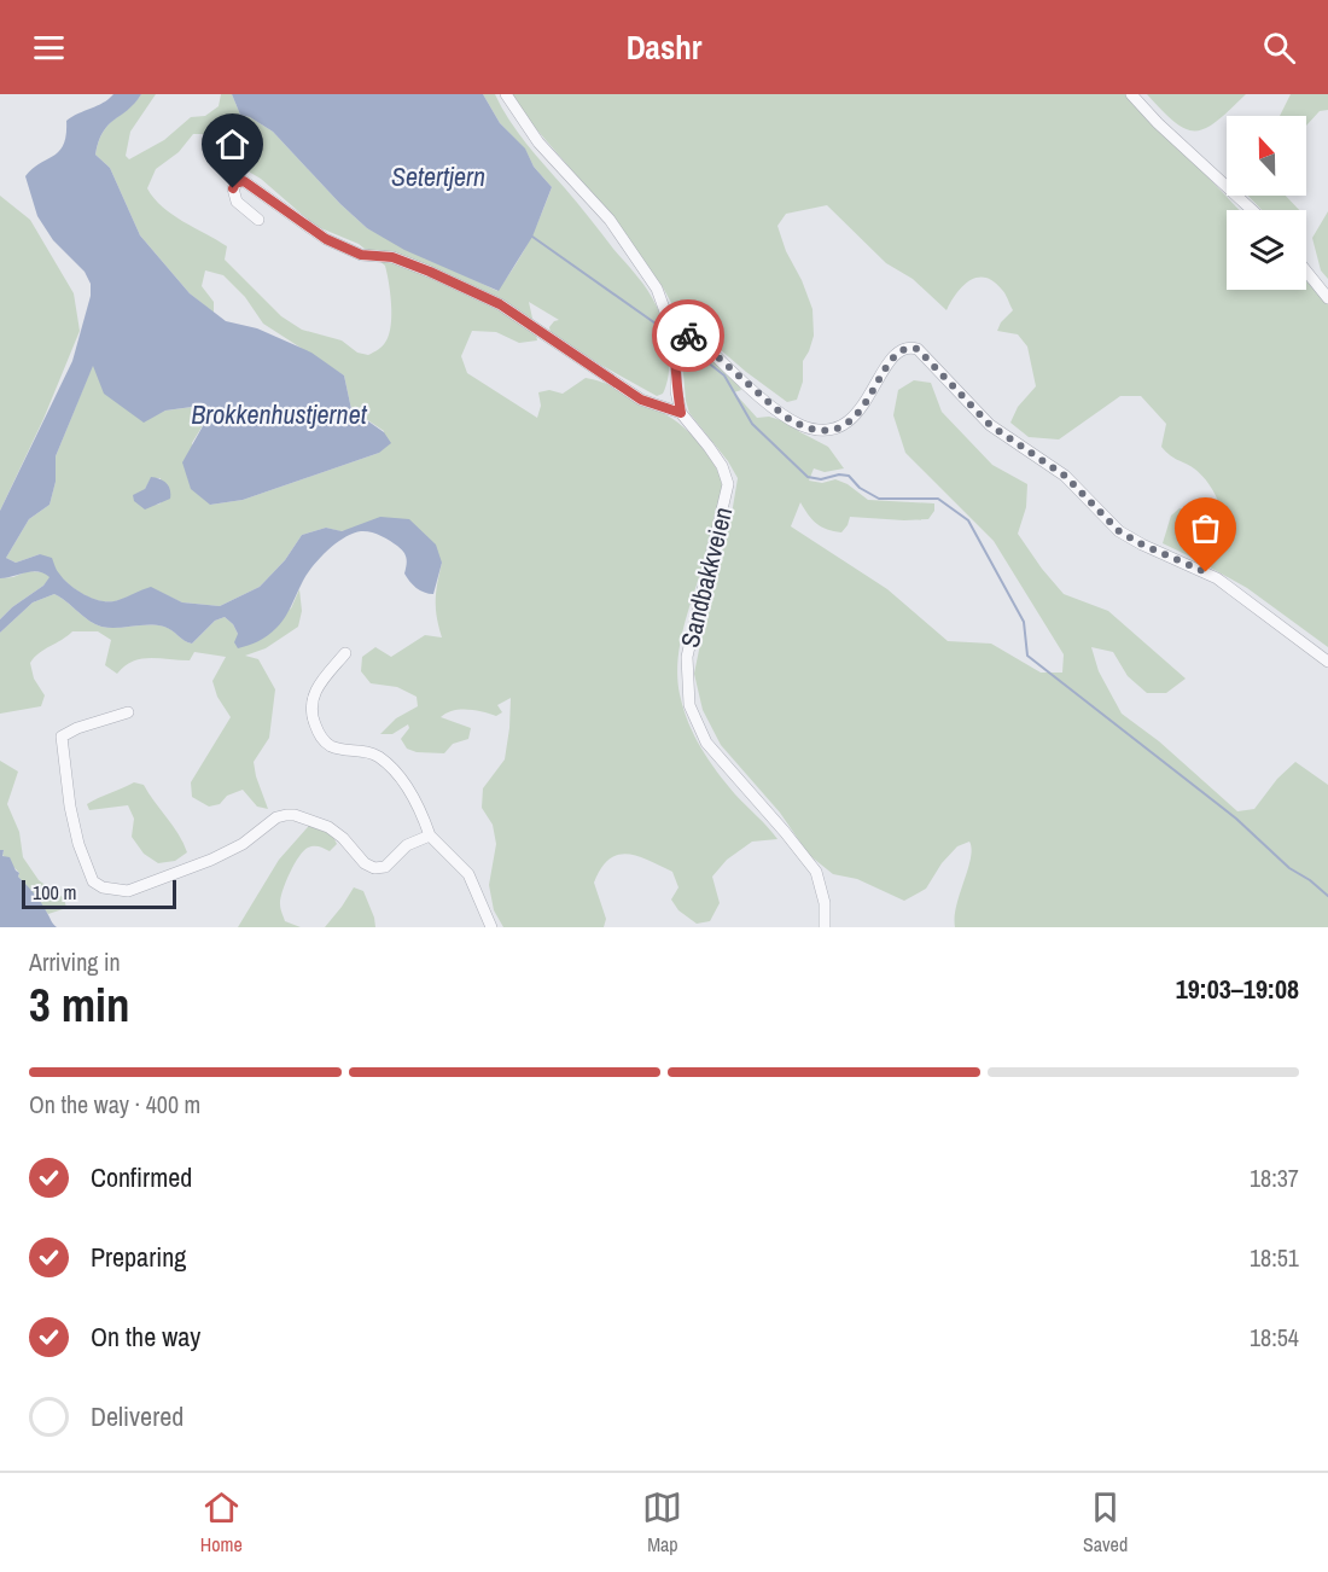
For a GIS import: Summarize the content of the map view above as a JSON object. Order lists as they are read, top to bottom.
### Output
{
  "streets": {
    "street": ["Sandbakkveien"]
  },
  "water": ["Setertjern", "Brokkenhustjernet"],
  "scale_bar": "100 m",
  "north": "top",
  "page": {
    "header": "Dashr",
    "scale": "100 m",
    "heading": ["3 min", "Arriving in", "19:03–19:08"],
    "bar": "On the way · 400 m",
    "list": [
      ["Confirmed", "18:37"],
      ["Preparing", "18:51"],
      ["On the way", "18:54"],
      "Delivered"
    ],
    "tabs": ["Home", "Map", "Saved"]
  }
}
